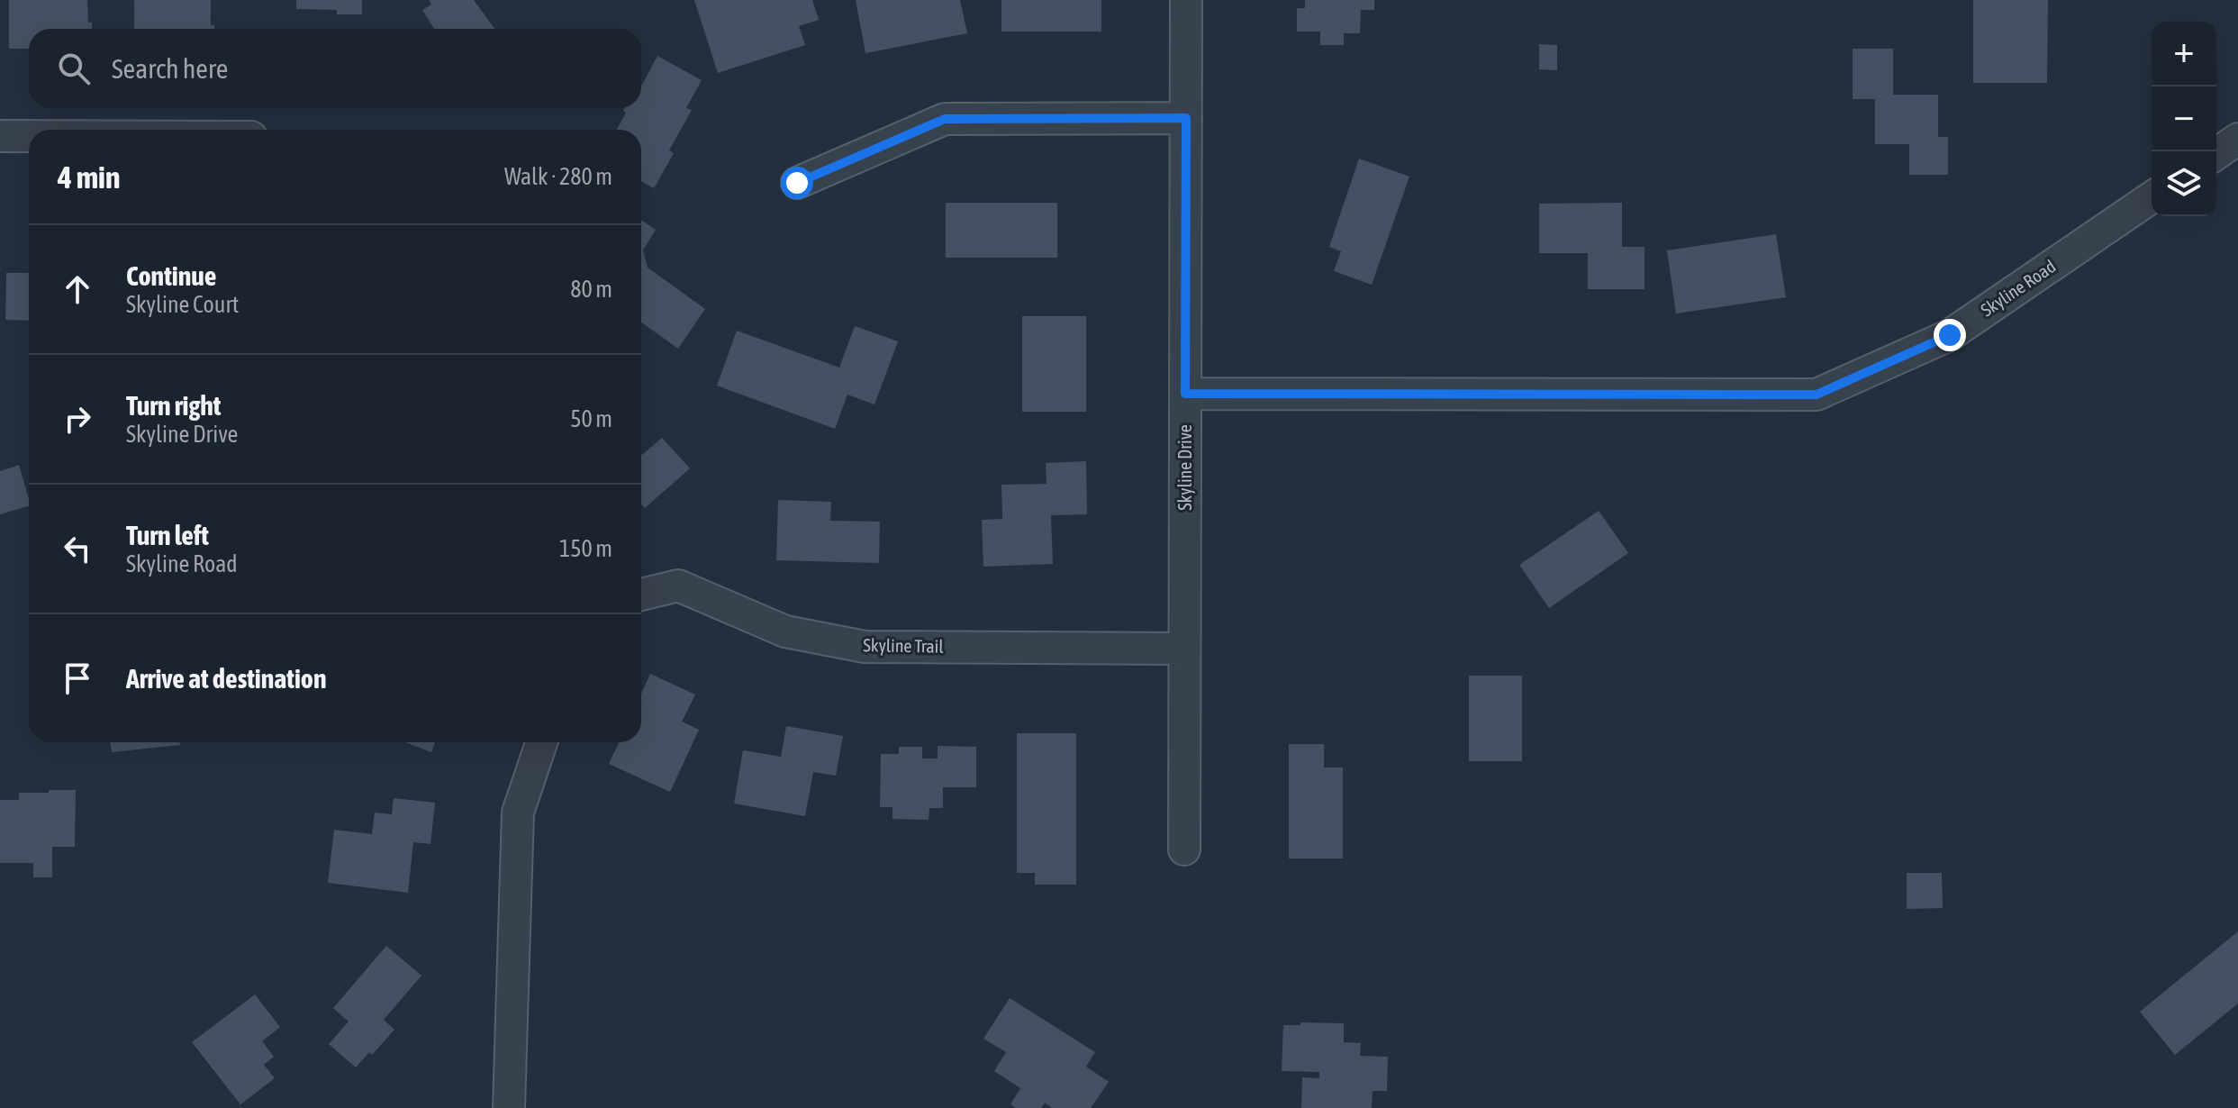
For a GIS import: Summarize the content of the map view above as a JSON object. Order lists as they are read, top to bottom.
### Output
{
  "streets": {
    "street": ["Skyline Road", "Skyline Drive", "Skyline Trail"]
  },
  "crossings": [
    ["Skyline Road", "Skyline Drive"],
    ["Skyline Drive", "Skyline Trail"]
  ],
  "page": {
    "map_buttons": ["+", "−"],
    "search": "Search here",
    "heading": ["4 min", "Walk · 280 m"],
    "list": [
      ["Continue", "Skyline Court", "80 m"],
      ["Turn right", "Skyline Drive", "50 m"],
      ["Turn left", "Skyline Road", "150 m"],
      "Arrive at destination"
    ]
  }
}
